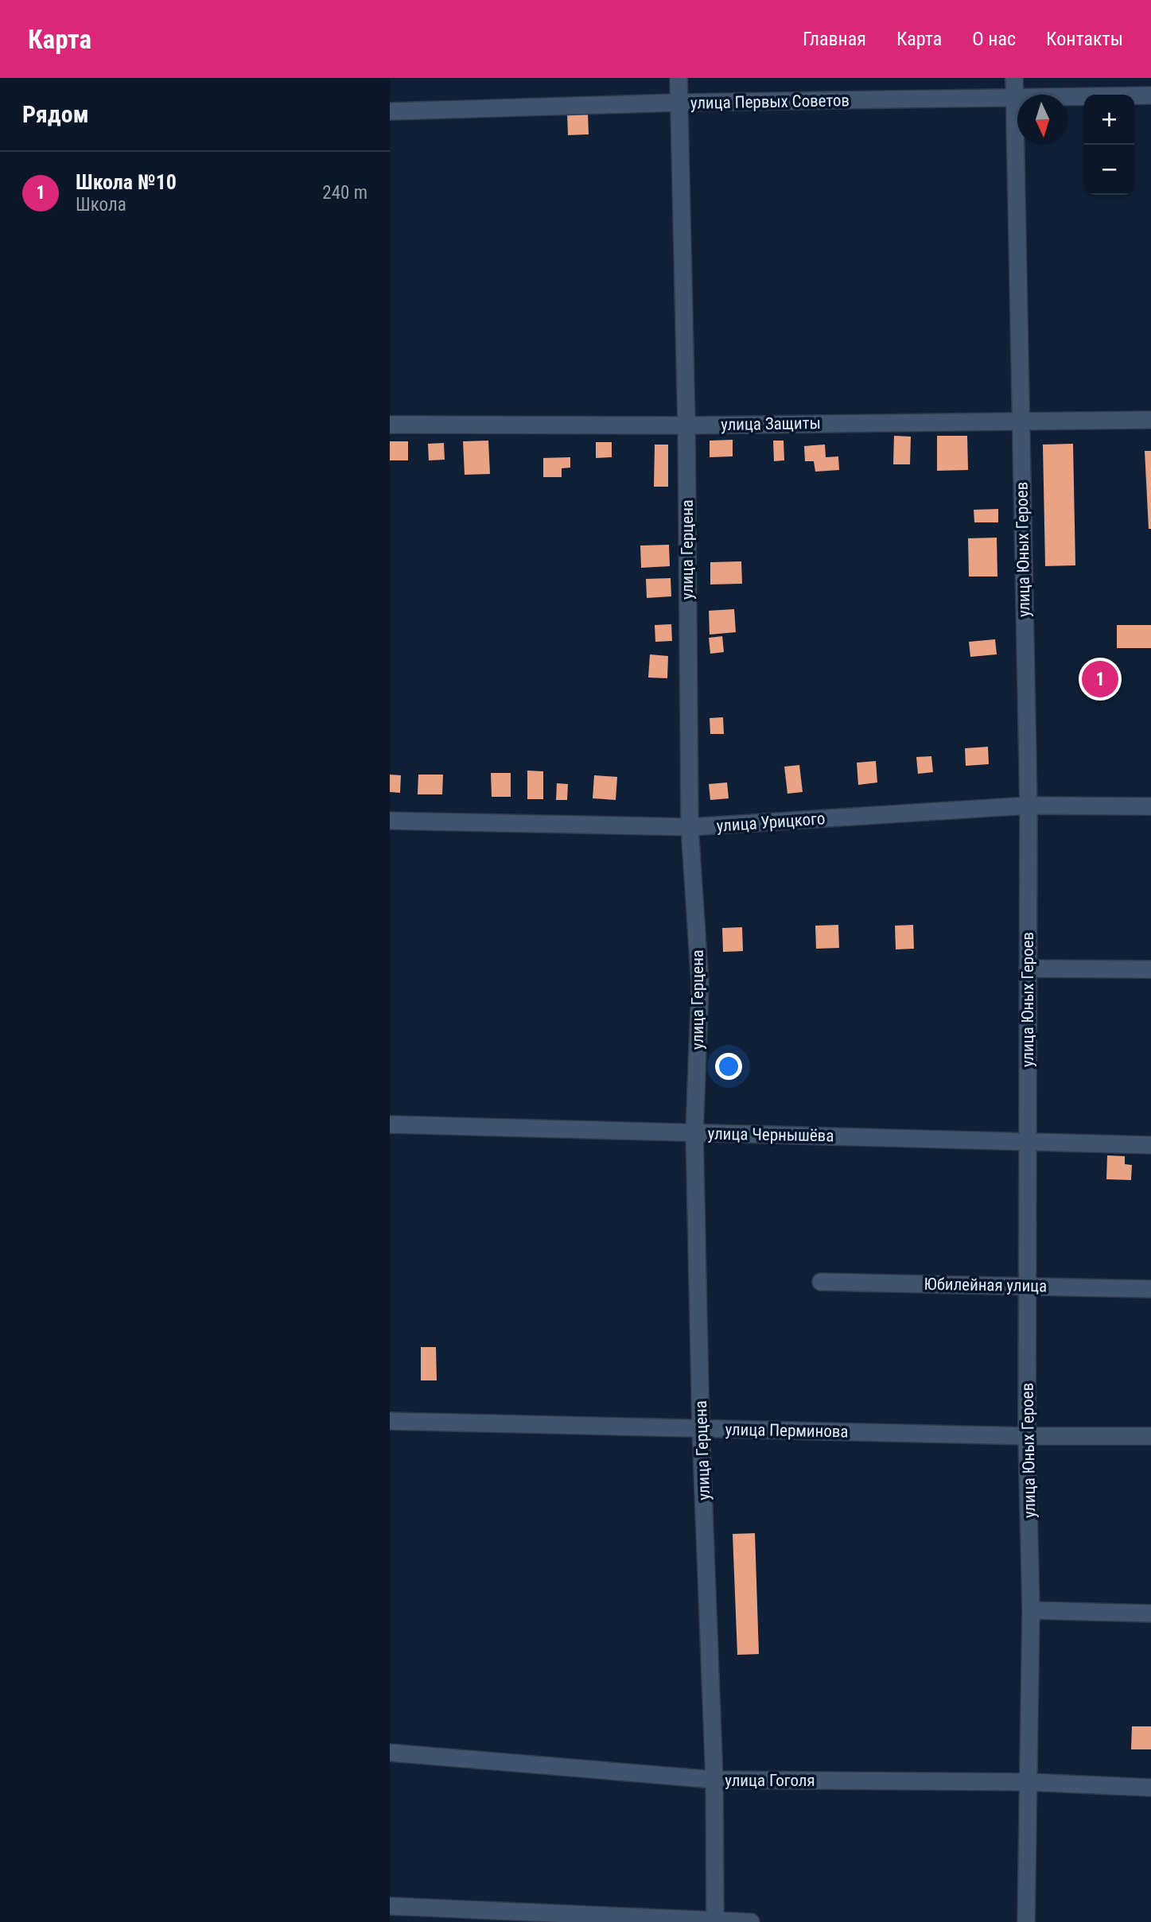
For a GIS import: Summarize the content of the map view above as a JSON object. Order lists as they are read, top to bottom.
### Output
{
  "streets": {
    "street": [
      "улица Первых Советов",
      "улица Защиты",
      "улица Герцена",
      "улица Юных Героев",
      "улица Урицкого",
      "улица Чернышёва",
      "Юбилейная улица",
      "улица Перминова",
      "улица Гоголя"
    ]
  },
  "crossings": [
    ["улица Первых Советов", "улица Герцена"],
    ["улица Первых Советов", "улица Юных Героев"],
    ["улица Защиты", "улица Герцена"],
    ["улица Защиты", "улица Юных Героев"],
    ["улица Герцена", "улица Урицкого"],
    ["улица Герцена", "улица Чернышёва"],
    ["улица Герцена", "улица Перминова"],
    ["улица Герцена", "улица Гоголя"],
    ["улица Юных Героев", "улица Урицкого"],
    ["улица Юных Героев", "улица Чернышёва"],
    ["улица Юных Героев", "Юбилейная улица"],
    ["улица Юных Героев", "улица Перминова"],
    ["улица Юных Героев", "улица Гоголя"]
  ],
  "north": "bottom",
  "page": {
    "header": "Карта",
    "nav": [
      "Главная",
      "Карта",
      "О нас",
      "Контакты"
    ],
    "heading": "Рядом",
    "map_buttons": ["+", "−"],
    "list": [
      {
        "mark": "1",
        "name": "Школа №10",
        "note": "Школа",
        "value": "240 m"
      }
    ],
    "pins": "1"
  }
}
